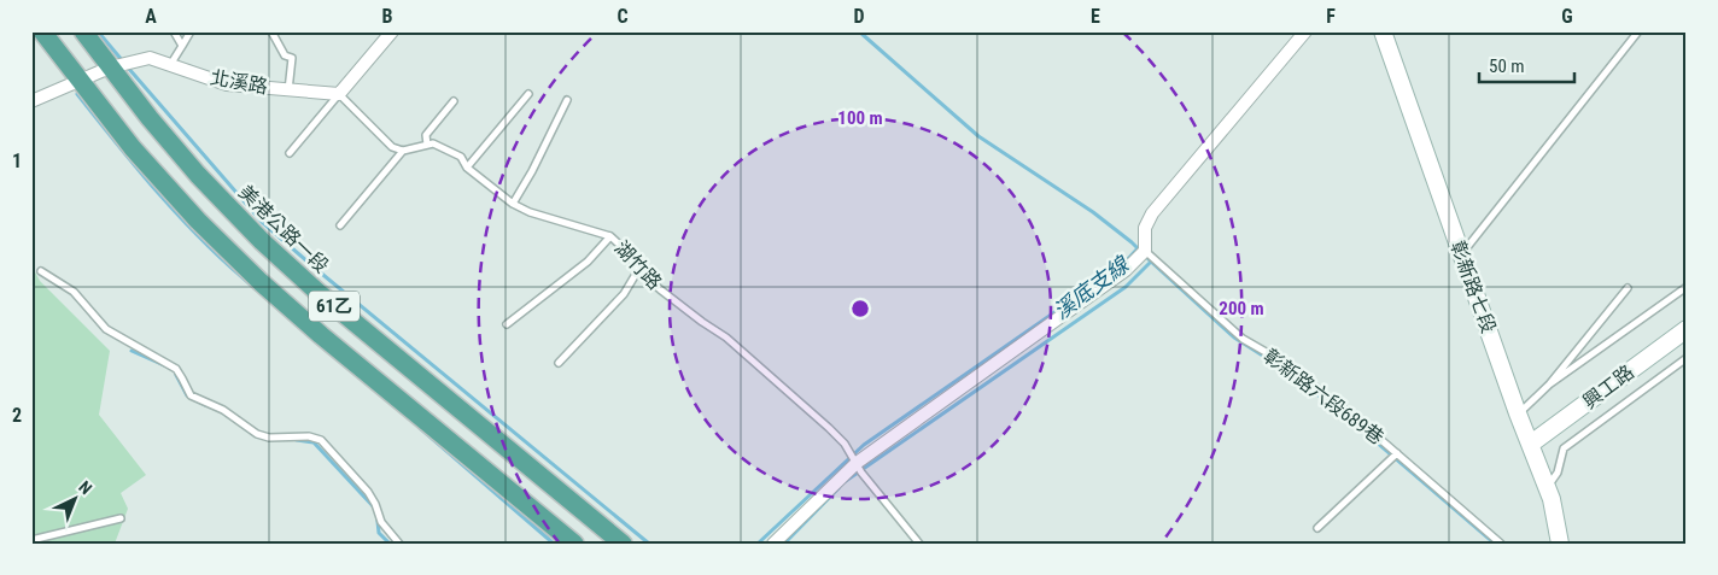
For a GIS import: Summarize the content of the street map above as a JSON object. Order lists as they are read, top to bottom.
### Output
{
  "streets": {
    "main road": ["美港公路一段", "61乙"],
    "street": ["北溪路", "彰新路七段", "興工路"],
    "lane": ["湖竹路", "彰新路六段689巷"]
  },
  "crossings": [
    ["北溪路", "美港公路一段"],
    ["北溪路", "61乙"],
    ["彰新路七段", "興工路"]
  ],
  "water": ["溪底支線"],
  "scale_bar": "50 m",
  "north": "top right",
  "grid": {
    "columns": [
      "A",
      "B",
      "C",
      "D",
      "E",
      "F",
      "G"
    ],
    "rows": ["1", "2"]
  },
  "rings": ["100 m", "200 m"]
}
